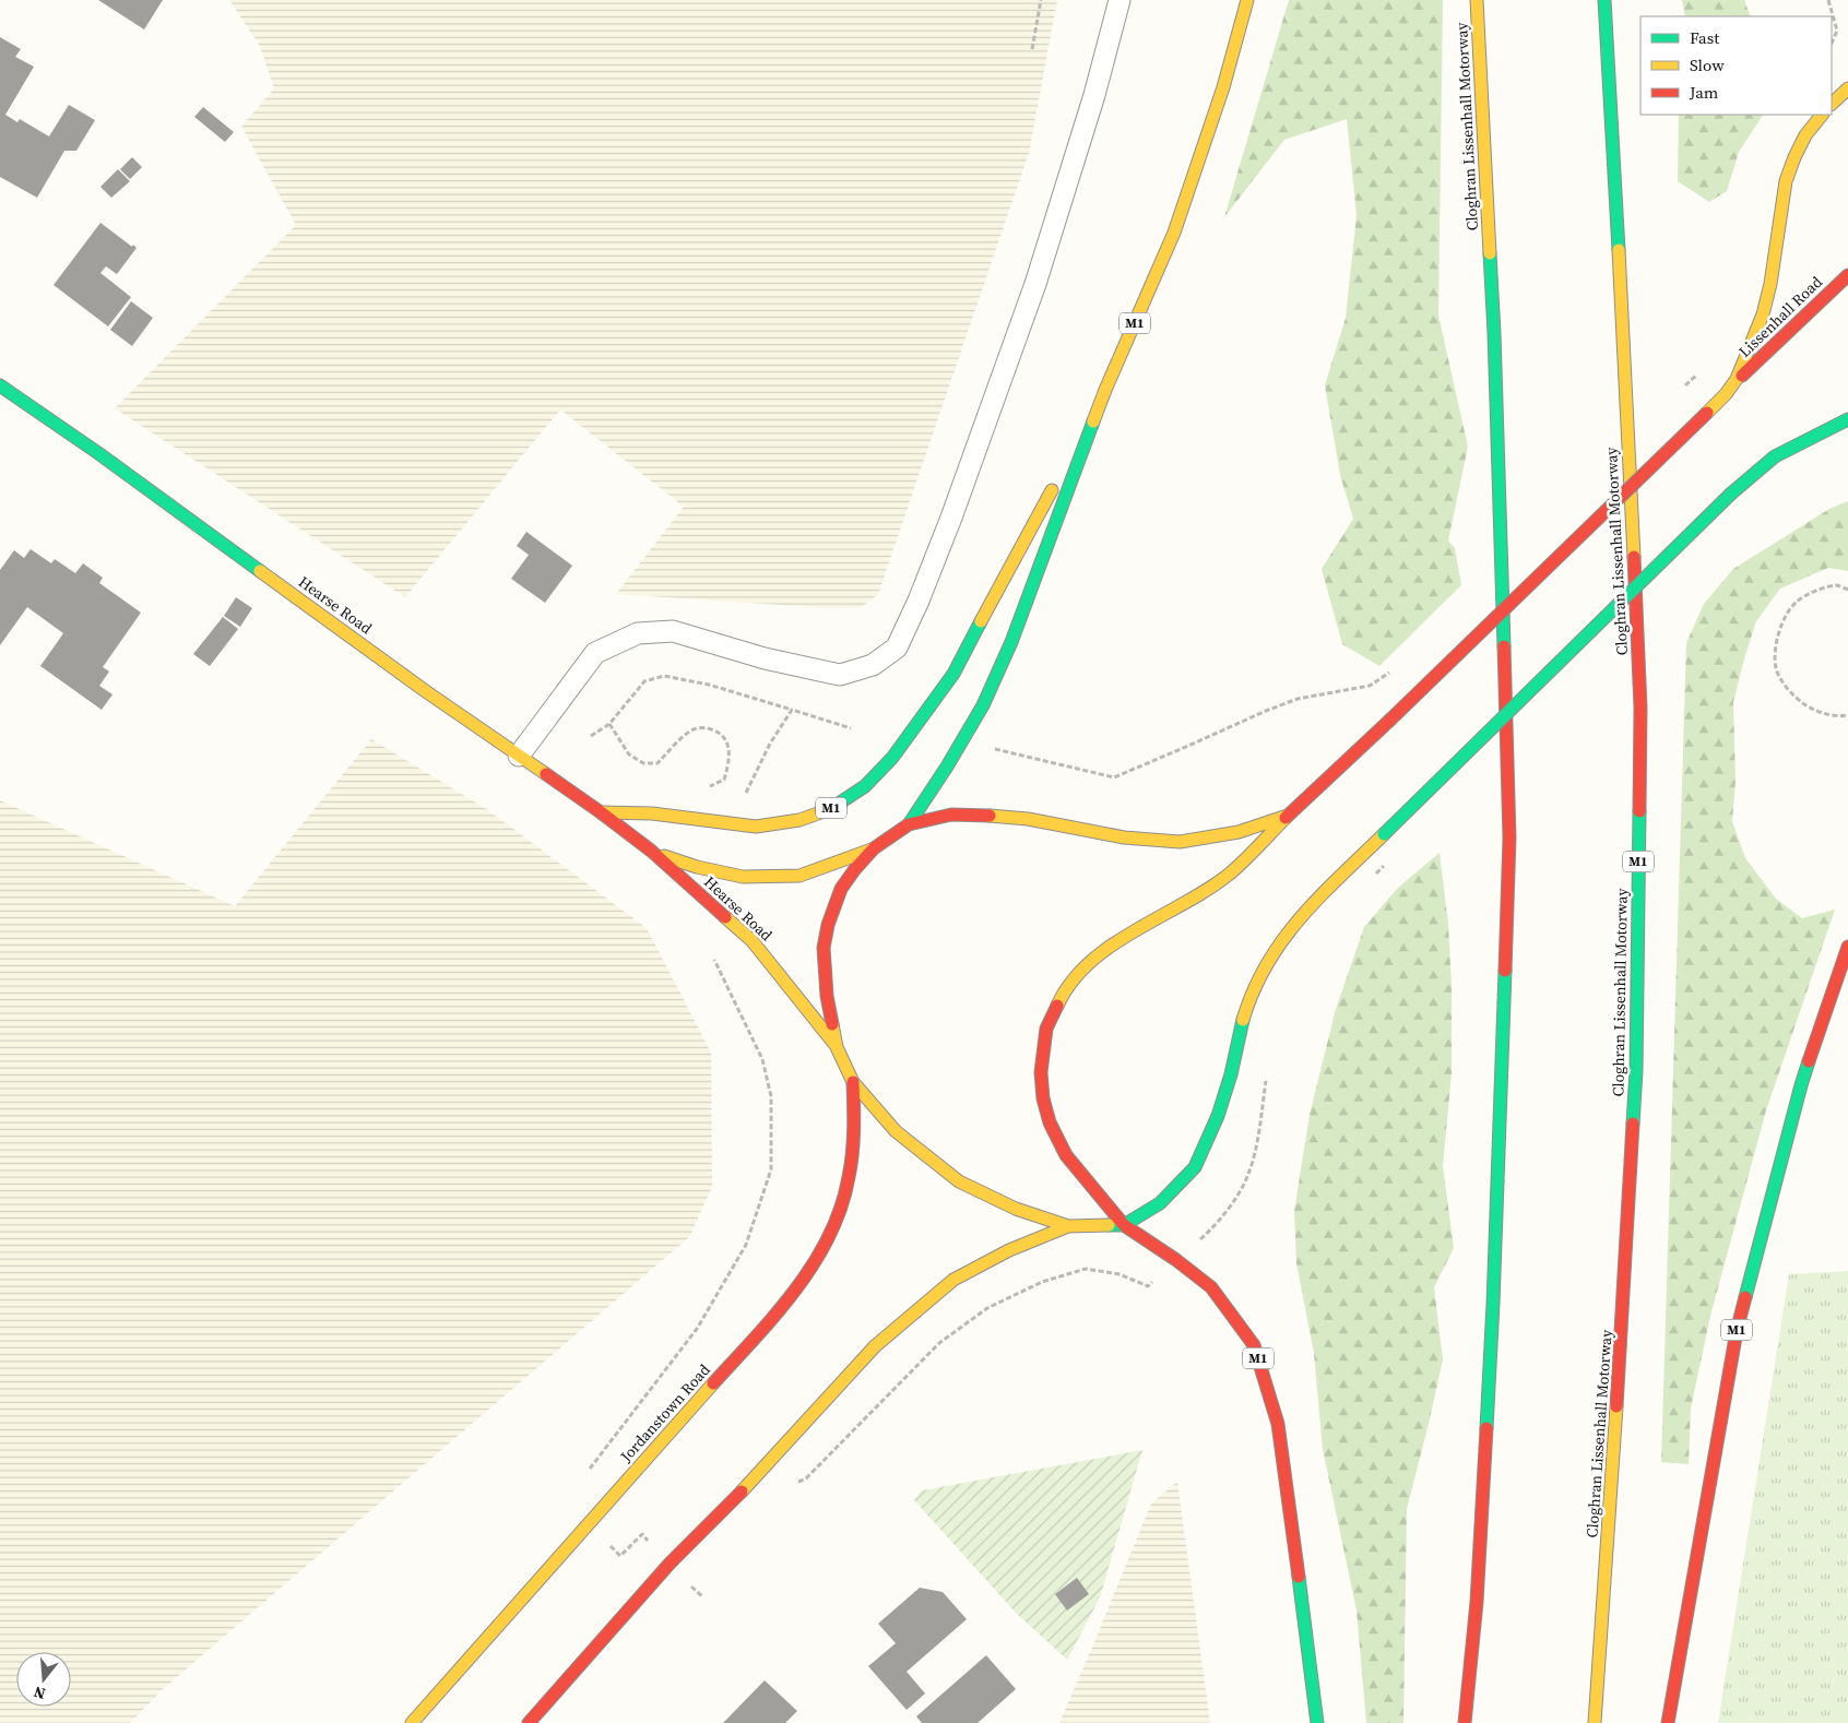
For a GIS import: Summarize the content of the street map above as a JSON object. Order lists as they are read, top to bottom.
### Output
{
  "streets": {
    "main road": [
      "Cloghran Lissenhall Motorway",
      "Lissenhall Road",
      "M1",
      "Hearse Road",
      "Jordanstown Road"
    ]
  },
  "crossings": [
    ["Lissenhall Road", "M1"],
    ["M1", "Hearse Road"]
  ],
  "legend": ["Fast", "Slow", "Jam"],
  "north": "bottom"
}
